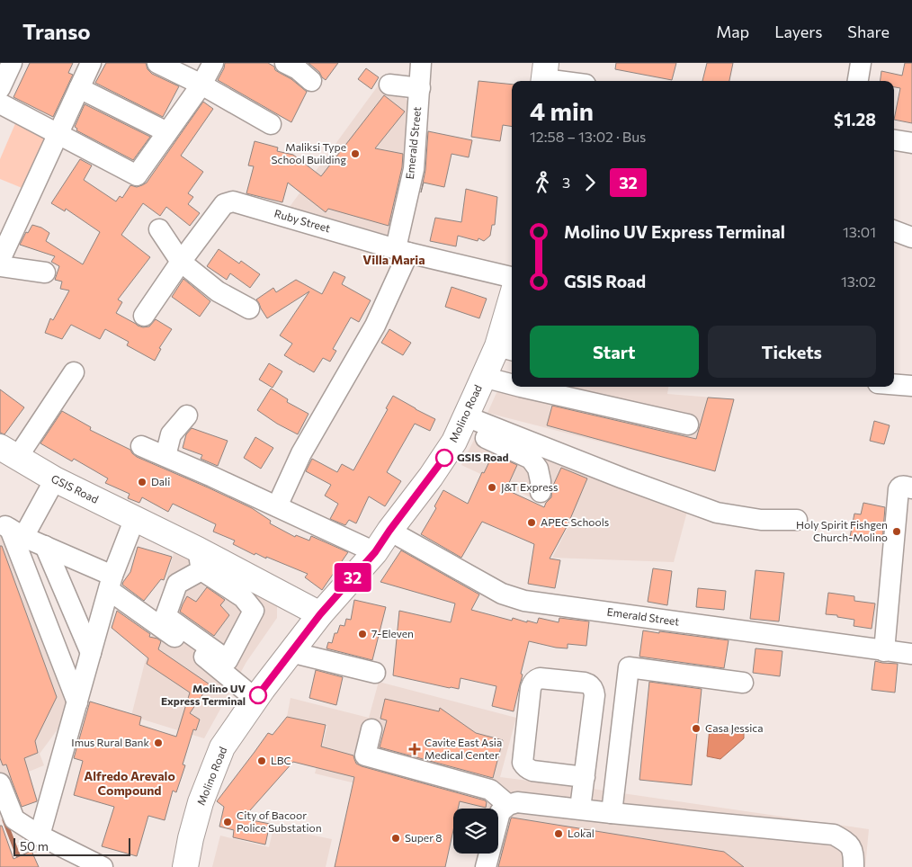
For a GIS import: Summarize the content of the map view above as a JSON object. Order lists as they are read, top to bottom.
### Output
{
  "streets": {
    "main road": ["Molino Road", "GSIS Road"],
    "street": ["Emerald Street", "Ruby Street"]
  },
  "crossings": [
    ["Emerald Street", "Ruby Street"],
    ["Emerald Street", "Molino Road"],
    ["Molino Road", "GSIS Road"]
  ],
  "districts": ["Villa Maria", "Alfredo Arevalo Compound"],
  "places": {
    "other": [
      "Maliksi Type School Building",
      "GSIS Road",
      "Dali",
      "J&T Express",
      "APEC Schools",
      "Holy Spirit Fishgen Church-Molino",
      "7-Eleven",
      "Molino UV Express Terminal",
      "Casa Jessica",
      "Imus Rural Bank",
      "LBC",
      "City of Bacoor Police Substation",
      "Lokal",
      "Super 8"
    ],
    "health": ["Cavite East Asia Medical Center"]
  },
  "lines": ["bus line 32"],
  "scale_bar": "50 m",
  "page": {
    "header": "Transo",
    "nav": ["Map", "Layers", "Share"],
    "on_map": "32",
    "heading": ["4 min", "12:58 – 13:02 · Bus", "$1.28"],
    "legs": ["3", "32"],
    "list": [
      {
        "name": "Molino UV Express Terminal",
        "value": "13:01"
      },
      {
        "name": "GSIS Road",
        "value": "13:02"
      }
    ],
    "buttons": ["Start", "Tickets"],
    "scale": "50 m"
  }
}
